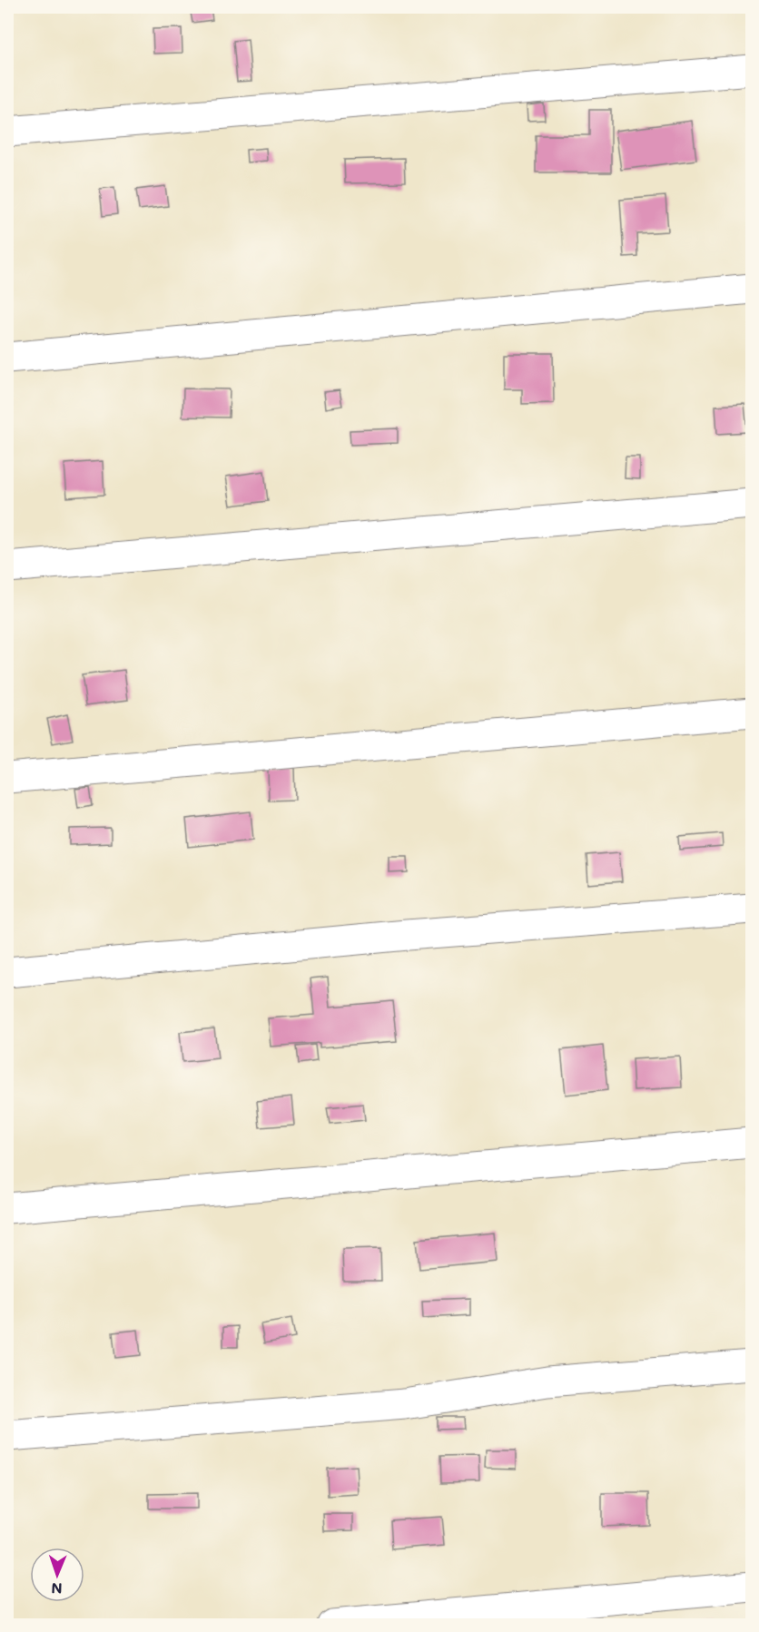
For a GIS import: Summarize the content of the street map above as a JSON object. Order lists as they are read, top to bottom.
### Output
{
  "north": "bottom"
}
